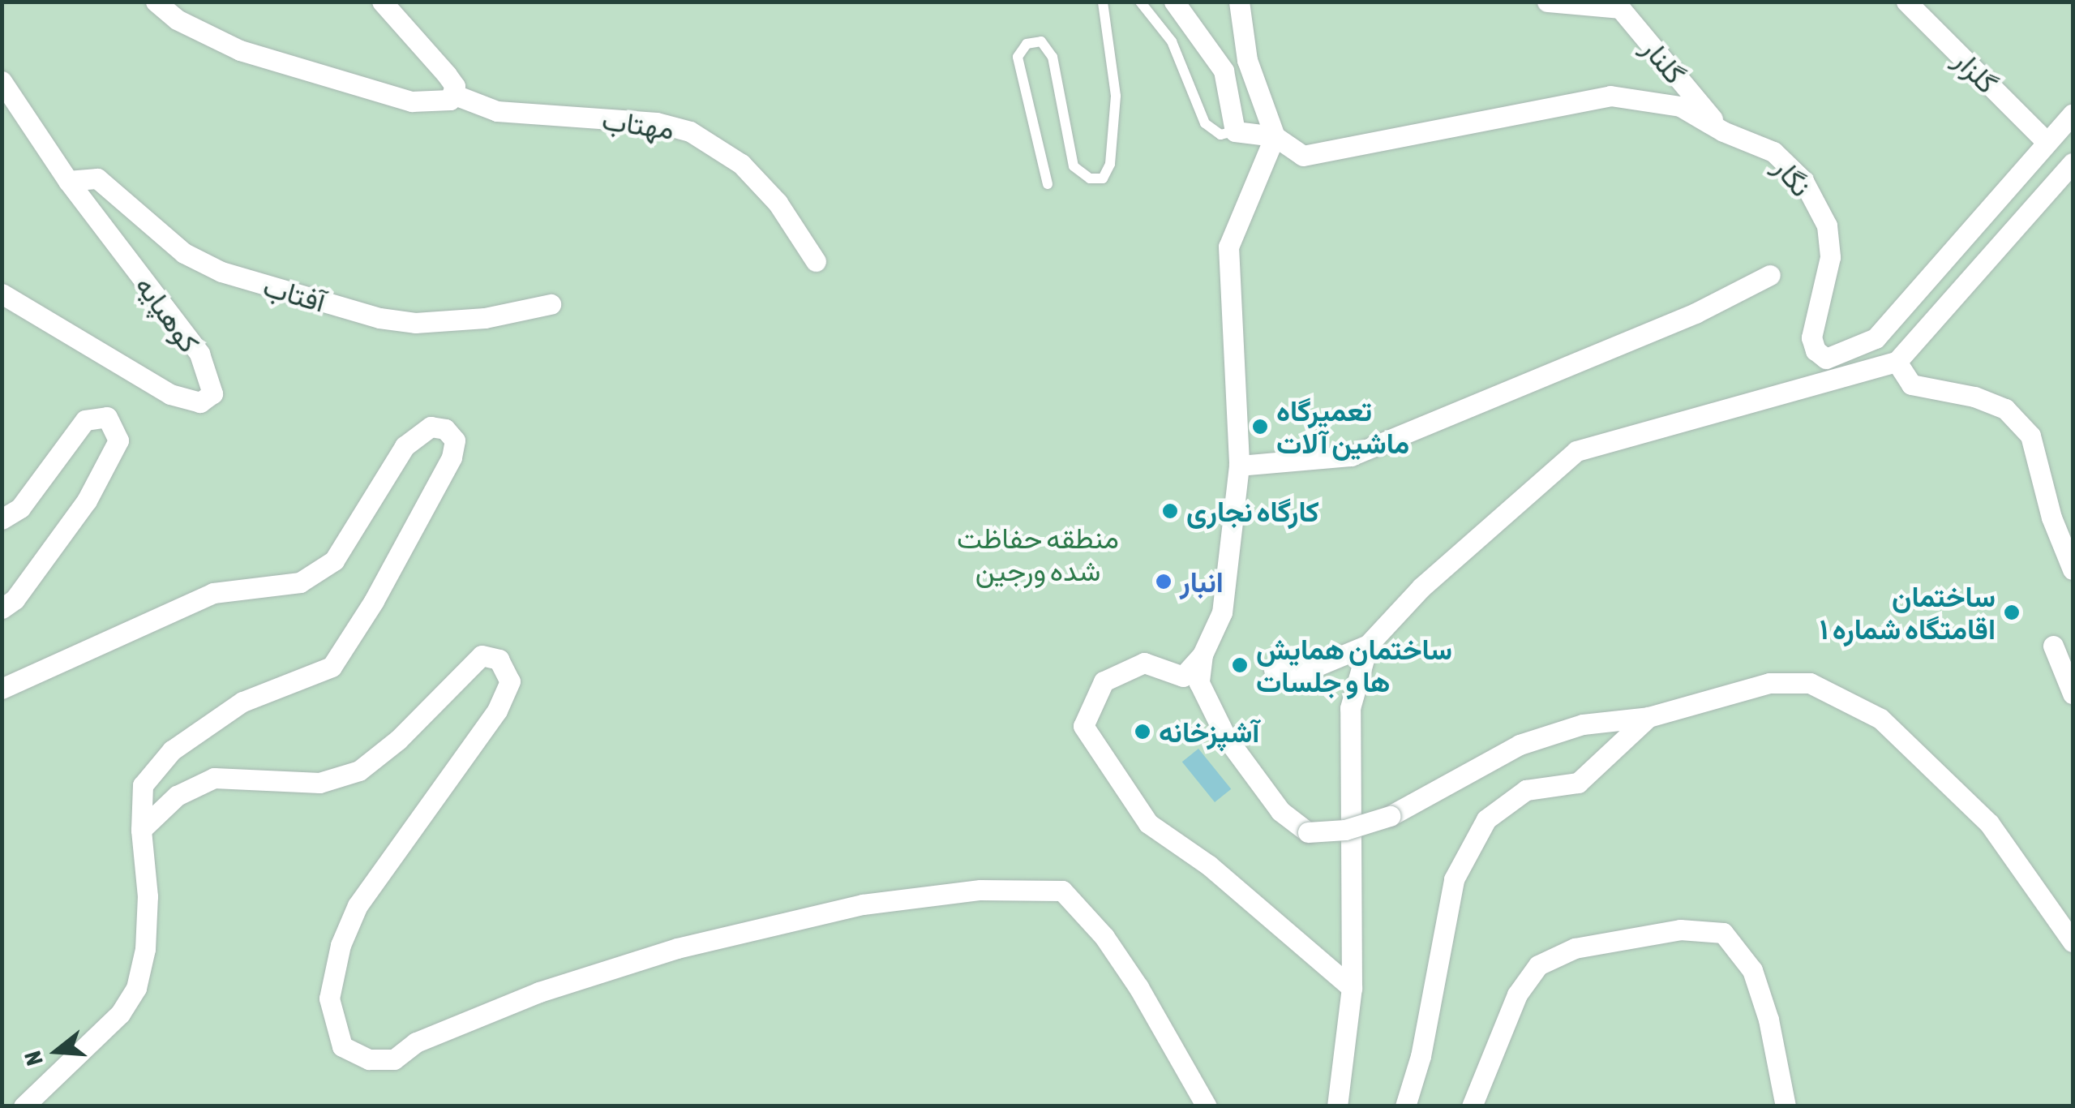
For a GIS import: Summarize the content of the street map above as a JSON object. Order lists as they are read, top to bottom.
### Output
{
  "streets": {
    "street": [
      "گلنار",
      "گلزار",
      "مهتاب",
      "نگار",
      "آفتاب",
      "کوهپایه"
    ]
  },
  "crossings": [
    ["گلنار", "نگار"],
    ["آفتاب", "کوهپایه"]
  ],
  "parks": ["منطقه حفاظت شده ورجین"],
  "places": [
    "تعمیرگاه ماشین آلات",
    "کارگاه نجاری",
    "انبار",
    "ساختمان اقامتگاه شماره ۱",
    "ساختمان همایش ها و جلسات",
    "آشپزخانه"
  ],
  "north": "left"
}
